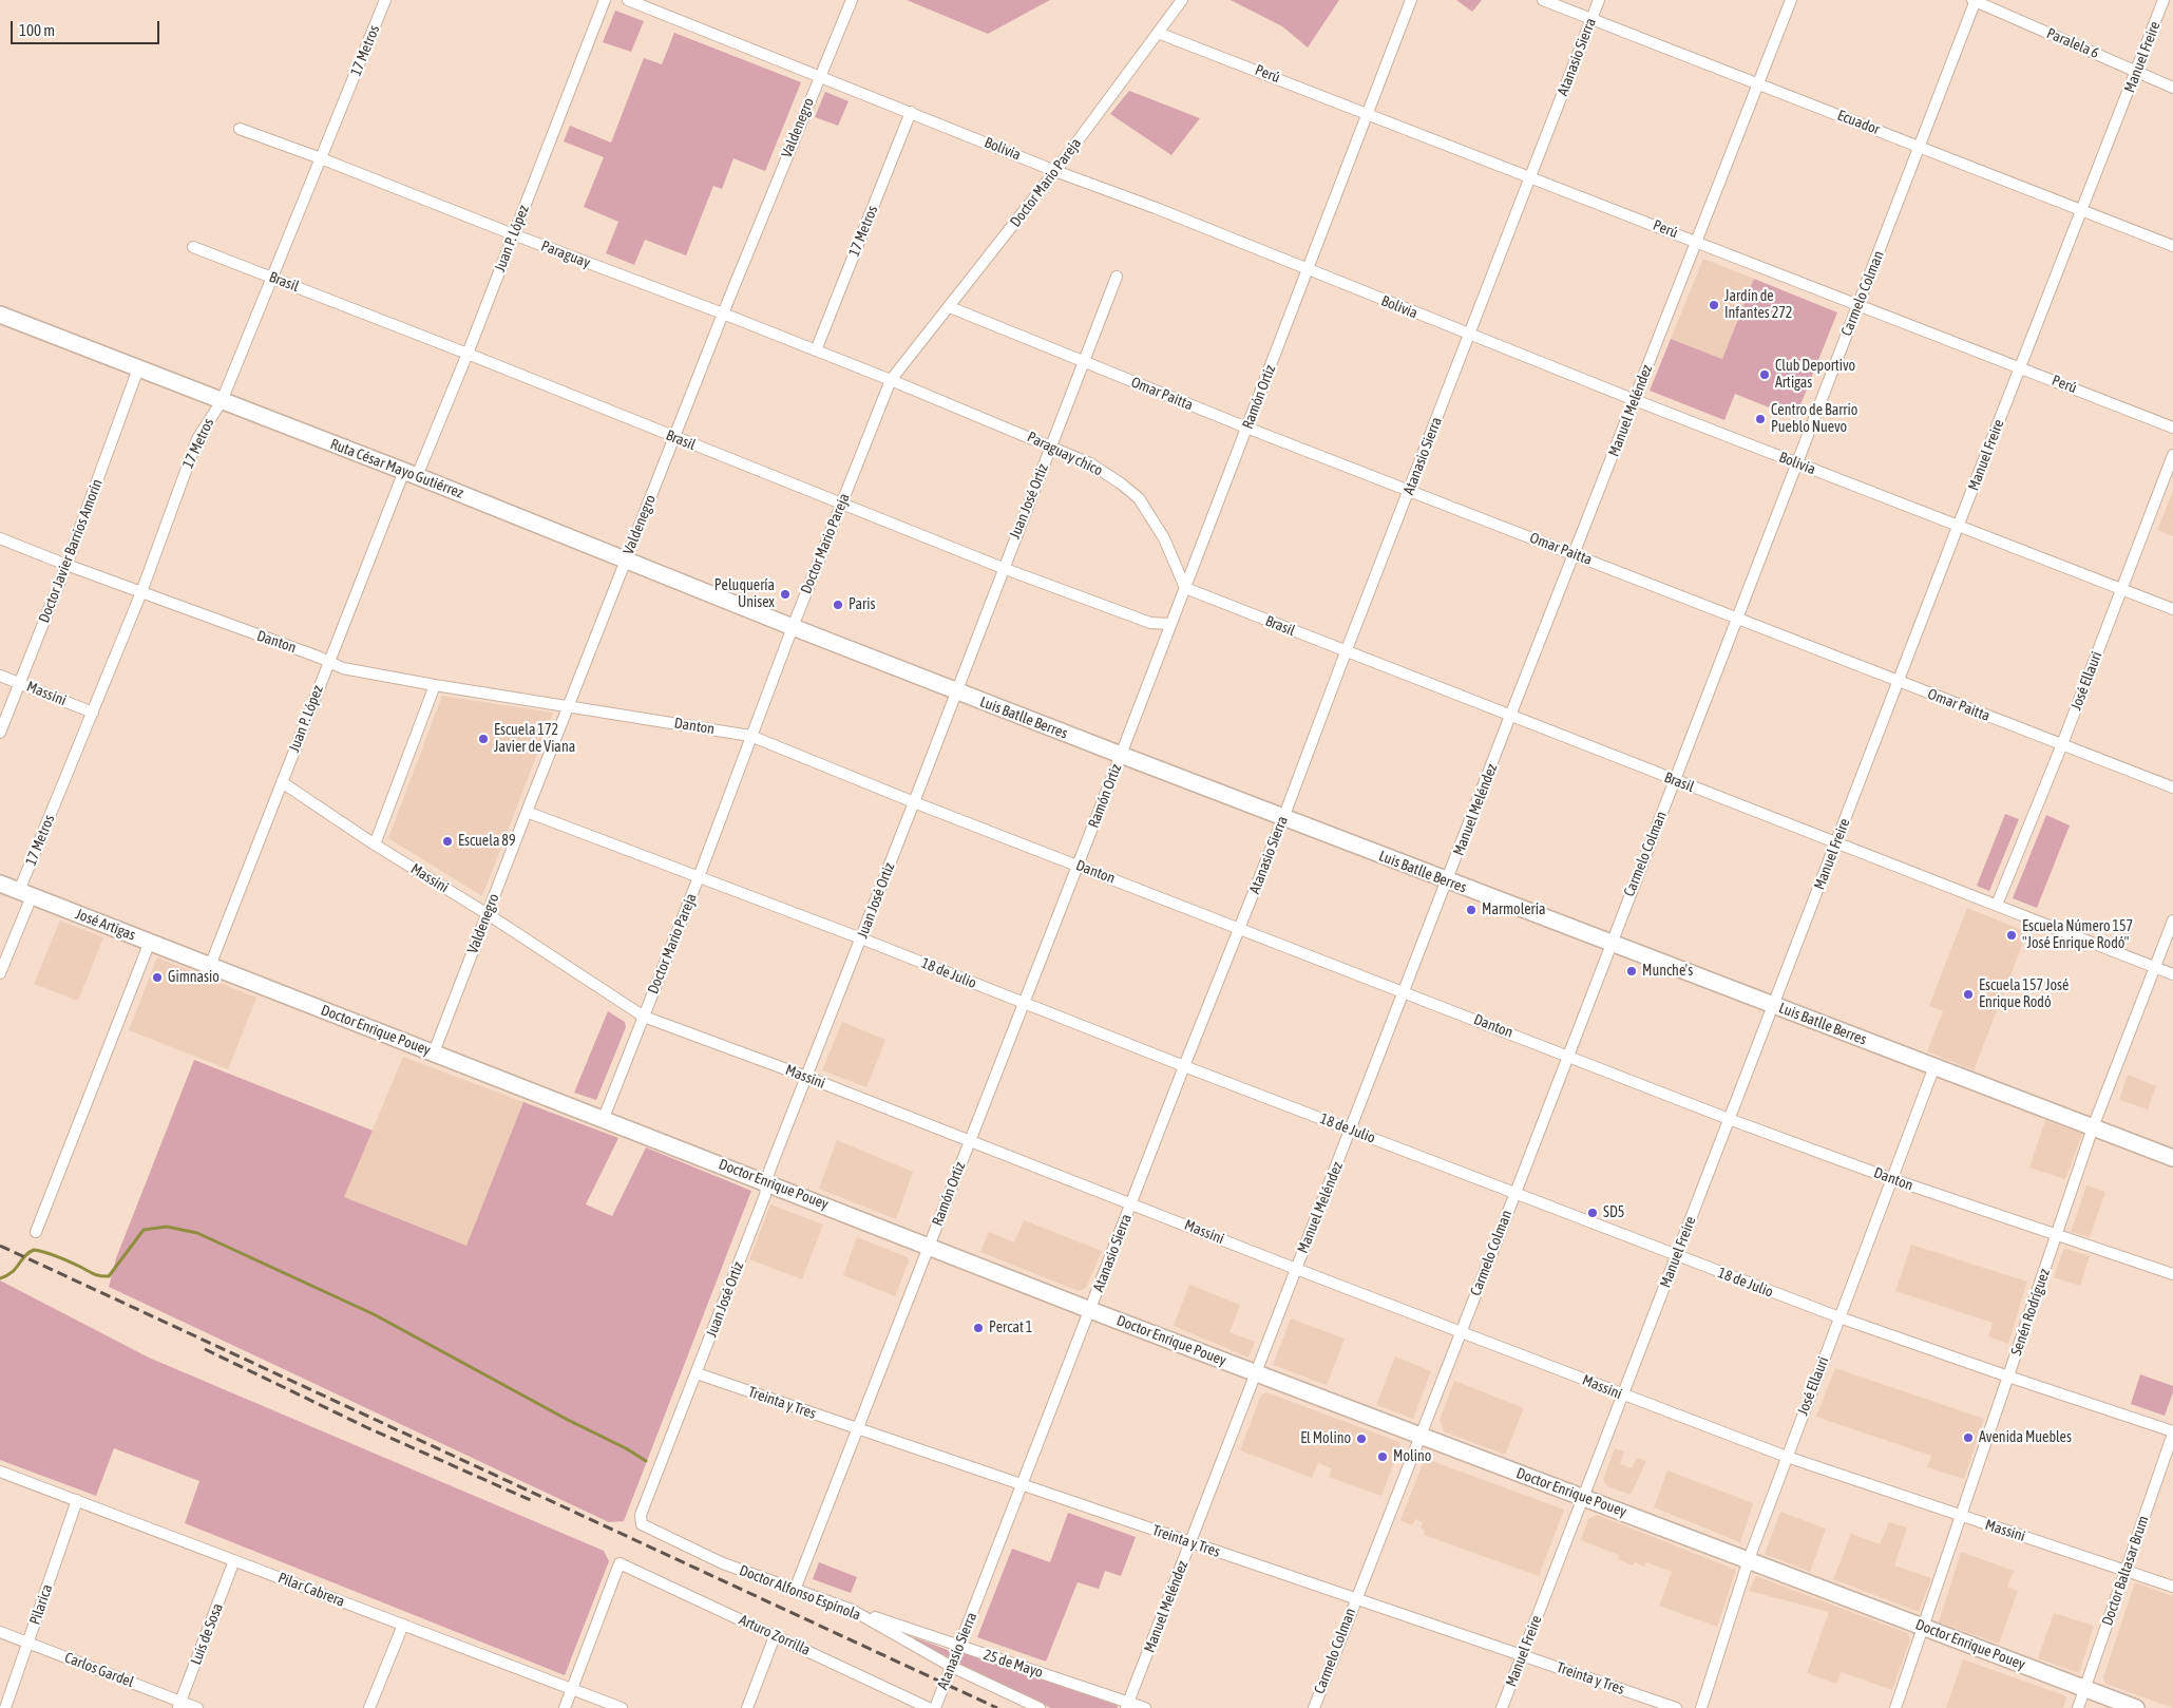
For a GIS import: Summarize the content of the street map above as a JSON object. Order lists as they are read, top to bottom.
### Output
{
  "streets": {
    "street": [
      "Paralela 6",
      "17 Metros",
      "Atanasio Sierra",
      "Manuel Freire",
      "Perú",
      "Ecuador",
      "Valdenegro",
      "Bolivia",
      "Doctor Mario Pareja",
      "Juan P. López",
      "Paraguay",
      "Brasil",
      "Carmelo Colman",
      "Omar Paitta",
      "Ramón Ortiz",
      "Manuel Meléndez",
      "Paraguay chico",
      "Ruta César Mayo Gutiérrez",
      "Juan José Ortiz",
      "Doctor Javier Barrios Amorín",
      "Danton",
      "José Ellauri",
      "Massini",
      "Luis Batlle Berres",
      "José Artigas",
      "18 de Julio",
      "Doctor Enrique Pouey",
      "Senén Rodríguez",
      "Treinta y Tres",
      "Doctor Baltasar Brum",
      "Pilar Cabrera",
      "Doctor Alfonso Espínola",
      "Pilarica",
      "Luis de Sosa",
      "Arturo Zorrilla",
      "25 de Mayo",
      "Carlos Gardel"
    ]
  },
  "crossings": [
    ["Paralela 6", "Manuel Freire"],
    ["Paralela 6", "Carmelo Colman"],
    ["17 Metros", "Bolivia"],
    ["17 Metros", "Paraguay"],
    ["17 Metros", "Brasil"],
    ["17 Metros", "Ruta César Mayo Gutiérrez"],
    ["17 Metros", "Danton"],
    ["17 Metros", "Massini"],
    ["17 Metros", "José Artigas"],
    ["Atanasio Sierra", "Perú"],
    ["Atanasio Sierra", "Ecuador"],
    ["Atanasio Sierra", "Bolivia"],
    ["Atanasio Sierra", "Brasil"],
    ["Atanasio Sierra", "Omar Paitta"],
    ["Atanasio Sierra", "Danton"],
    ["Atanasio Sierra", "Massini"],
    ["Atanasio Sierra", "Luis Batlle Berres"],
    ["Atanasio Sierra", "18 de Julio"],
    ["Atanasio Sierra", "Doctor Enrique Pouey"],
    ["Atanasio Sierra", "Treinta y Tres"],
    ["Atanasio Sierra", "Doctor Alfonso Espínola"],
    ["Atanasio Sierra", "25 de Mayo"],
    ["Manuel Freire", "Perú"],
    ["Manuel Freire", "Ecuador"],
    ["Manuel Freire", "Bolivia"],
    ["Manuel Freire", "Brasil"],
    ["Manuel Freire", "Omar Paitta"],
    ["Manuel Freire", "Danton"],
    ["Manuel Freire", "Massini"],
    ["Manuel Freire", "Luis Batlle Berres"],
    ["Manuel Freire", "18 de Julio"],
    ["Manuel Freire", "Doctor Enrique Pouey"],
    ["Manuel Freire", "Treinta y Tres"],
    ["Perú", "Doctor Mario Pareja"],
    ["Perú", "Carmelo Colman"],
    ["Perú", "Ramón Ortiz"],
    ["Perú", "Manuel Meléndez"],
    ["Ecuador", "Carmelo Colman"],
    ["Ecuador", "Manuel Meléndez"],
    ["Valdenegro", "Bolivia"],
    ["Valdenegro", "Paraguay"],
    ["Valdenegro", "Brasil"],
    ["Valdenegro", "Ruta César Mayo Gutiérrez"],
    ["Valdenegro", "Danton"],
    ["Valdenegro", "Massini"],
    ["Valdenegro", "18 de Julio"],
    ["Valdenegro", "Doctor Enrique Pouey"],
    ["Bolivia", "Doctor Mario Pareja"],
    ["Bolivia", "Carmelo Colman"],
    ["Bolivia", "Ramón Ortiz"],
    ["Bolivia", "Manuel Meléndez"],
    ["Bolivia", "José Ellauri"],
    ["Doctor Mario Pareja", "Paraguay"],
    ["Doctor Mario Pareja", "Brasil"],
    ["Doctor Mario Pareja", "Omar Paitta"],
    ["Doctor Mario Pareja", "Paraguay chico"],
    ["Doctor Mario Pareja", "Ruta César Mayo Gutiérrez"],
    ["Doctor Mario Pareja", "Danton"],
    ["Doctor Mario Pareja", "Massini"],
    ["Doctor Mario Pareja", "Luis Batlle Berres"],
    ["Doctor Mario Pareja", "18 de Julio"],
    ["Doctor Mario Pareja", "Doctor Enrique Pouey"],
    ["Juan P. López", "Paraguay"],
    ["Juan P. López", "Brasil"],
    ["Juan P. López", "Ruta César Mayo Gutiérrez"],
    ["Juan P. López", "Danton"],
    ["Juan P. López", "Massini"],
    ["Juan P. López", "José Artigas"],
    ["Juan P. López", "Doctor Enrique Pouey"],
    ["Paraguay", "Paraguay chico"],
    ["Brasil", "Carmelo Colman"],
    ["Brasil", "Ramón Ortiz"],
    ["Brasil", "Manuel Meléndez"],
    ["Brasil", "Paraguay chico"],
    ["Brasil", "Juan José Ortiz"],
    ["Brasil", "José Ellauri"],
    ["Brasil", "Senén Rodríguez"],
    ["Carmelo Colman", "Omar Paitta"],
    ["Carmelo Colman", "Danton"],
    ["Carmelo Colman", "Massini"],
    ["Carmelo Colman", "Luis Batlle Berres"],
    ["Carmelo Colman", "18 de Julio"],
    ["Carmelo Colman", "Doctor Enrique Pouey"],
    ["Carmelo Colman", "Treinta y Tres"],
    ["Omar Paitta", "Ramón Ortiz"],
    ["Omar Paitta", "Manuel Meléndez"],
    ["Omar Paitta", "Juan José Ortiz"],
    ["Omar Paitta", "José Ellauri"],
    ["Ramón Ortiz", "Paraguay chico"],
    ["Ramón Ortiz", "Danton"],
    ["Ramón Ortiz", "Massini"],
    ["Ramón Ortiz", "Luis Batlle Berres"],
    ["Ramón Ortiz", "18 de Julio"],
    ["Ramón Ortiz", "Doctor Enrique Pouey"],
    ["Ramón Ortiz", "Treinta y Tres"],
    ["Ramón Ortiz", "Doctor Alfonso Espínola"],
    ["Manuel Meléndez", "Danton"],
    ["Manuel Meléndez", "Massini"],
    ["Manuel Meléndez", "Luis Batlle Berres"],
    ["Manuel Meléndez", "18 de Julio"],
    ["Manuel Meléndez", "Doctor Enrique Pouey"],
    ["Manuel Meléndez", "Treinta y Tres"],
    ["Manuel Meléndez", "25 de Mayo"],
    ["Paraguay chico", "Juan José Ortiz"],
    ["Ruta César Mayo Gutiérrez", "Doctor Javier Barrios Amorín"],
    ["Ruta César Mayo Gutiérrez", "Luis Batlle Berres"],
    ["Juan José Ortiz", "Danton"],
    ["Juan José Ortiz", "Massini"],
    ["Juan José Ortiz", "Luis Batlle Berres"],
    ["Juan José Ortiz", "18 de Julio"],
    ["Juan José Ortiz", "Doctor Enrique Pouey"],
    ["Juan José Ortiz", "Treinta y Tres"],
    ["Juan José Ortiz", "Doctor Alfonso Espínola"],
    ["Doctor Javier Barrios Amorín", "Danton"],
    ["Doctor Javier Barrios Amorín", "Massini"],
    ["Danton", "José Ellauri"],
    ["Danton", "Senén Rodríguez"],
    ["José Ellauri", "Massini"],
    ["José Ellauri", "Luis Batlle Berres"],
    ["José Ellauri", "18 de Julio"],
    ["José Ellauri", "Doctor Enrique Pouey"],
    ["Massini", "Senén Rodríguez"],
    ["Massini", "Doctor Baltasar Brum"],
    ["Luis Batlle Berres", "Senén Rodríguez"],
    ["José Artigas", "Doctor Enrique Pouey"],
    ["18 de Julio", "Senén Rodríguez"],
    ["18 de Julio", "Doctor Baltasar Brum"],
    ["Doctor Enrique Pouey", "Senén Rodríguez"],
    ["Doctor Enrique Pouey", "Doctor Baltasar Brum"],
    ["Pilar Cabrera", "Pilarica"],
    ["Pilar Cabrera", "Luis de Sosa"],
    ["Pilar Cabrera", "Arturo Zorrilla"],
    ["Doctor Alfonso Espínola", "25 de Mayo"],
    ["Pilarica", "Carlos Gardel"],
    ["Luis de Sosa", "Carlos Gardel"]
  ],
  "places": [
    "Jardín de Infantes 272",
    "Club Deportivo Artigas",
    "Centro de Barrio Pueblo Nuevo",
    "Peluquería Unisex",
    "Paris",
    "Escuela 172 Javier de Viana",
    "Escuela 89",
    "Marmolería",
    "Escuela Número 157 \"José Enrique Rodó\"",
    "Munche's",
    "Gimnasio",
    "Escuela 157 José Enrique Rodó",
    "SD5",
    "Percat 1",
    "Avenida Muebles",
    "El Molino",
    "Molino"
  ],
  "scale_bar": "100 m"
}
